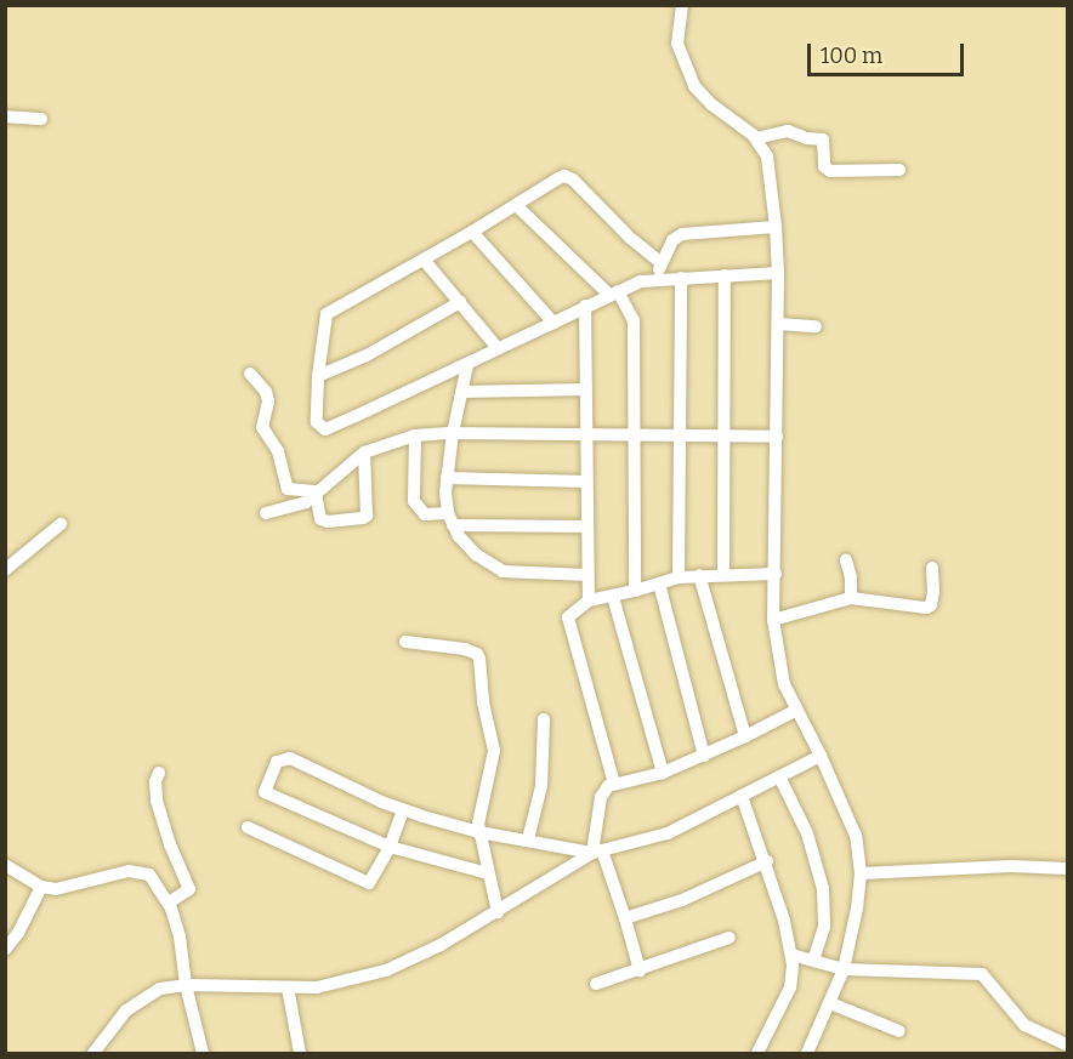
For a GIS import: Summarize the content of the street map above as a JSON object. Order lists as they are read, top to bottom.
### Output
{
  "scale_bar": "100 m"
}
